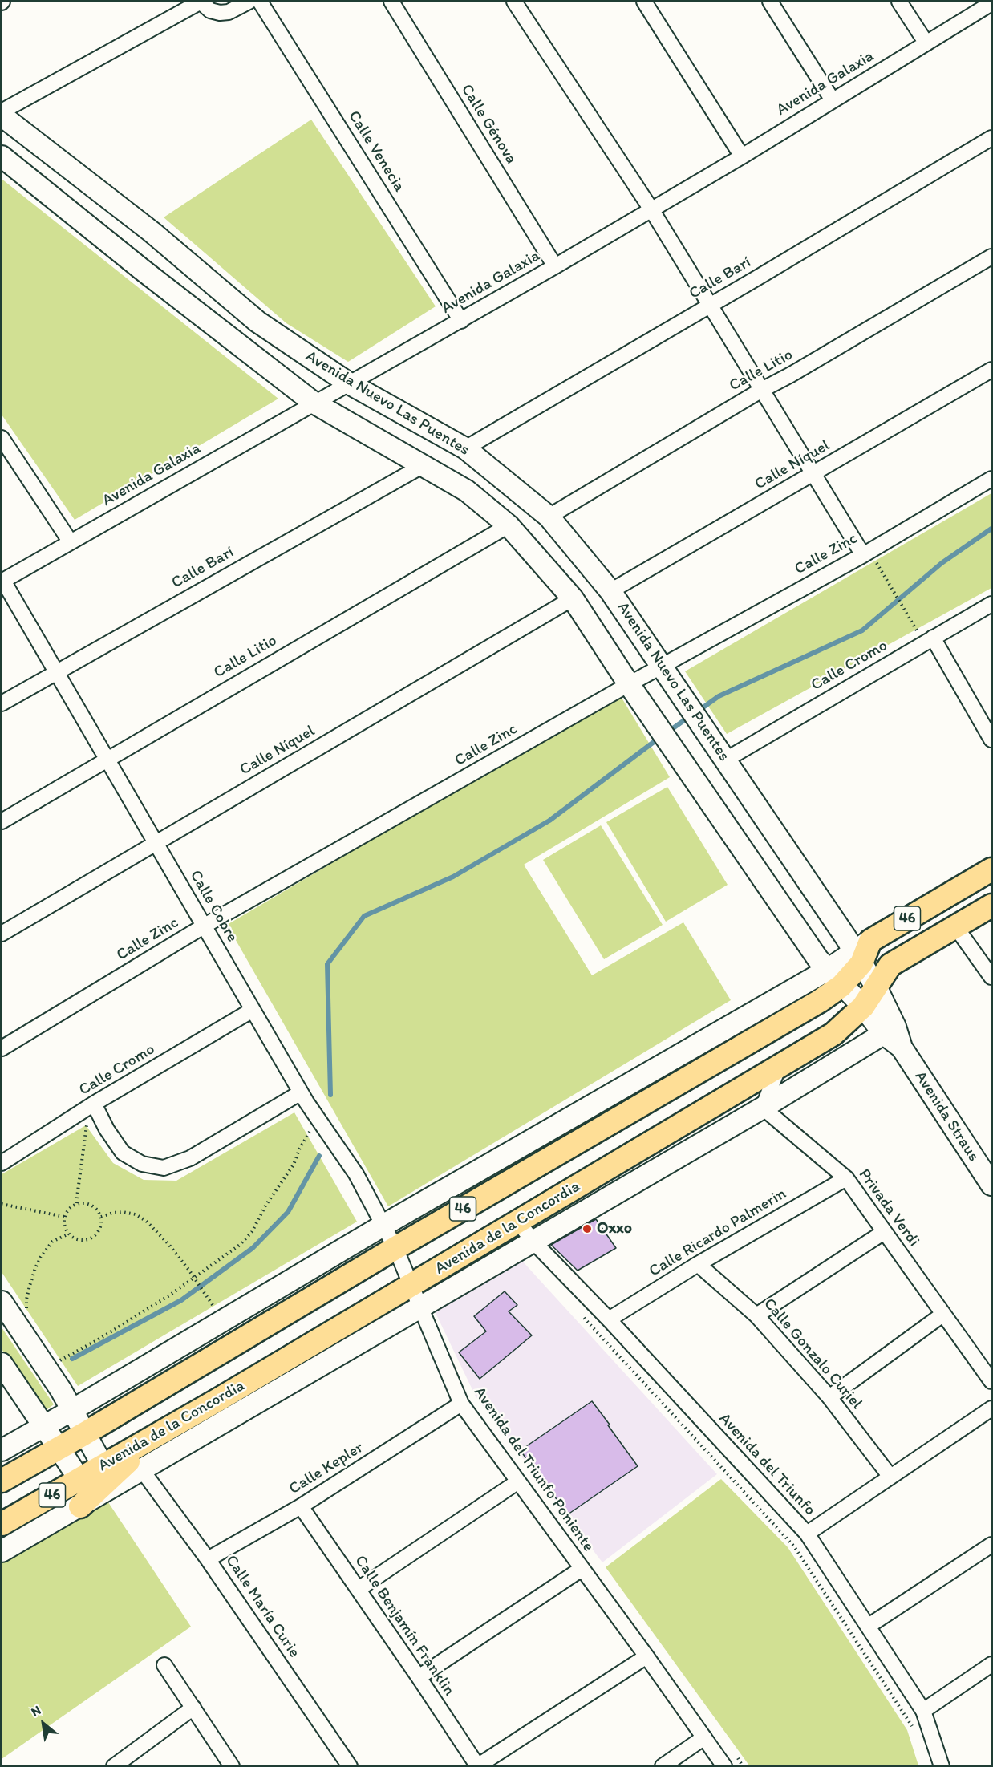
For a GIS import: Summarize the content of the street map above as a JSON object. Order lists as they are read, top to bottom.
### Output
{
  "streets": {
    "main road": ["46", "Avenida de la Concordia"],
    "street": [
      "Avenida Galaxia",
      "Calle Génova",
      "Calle Venecia",
      "Calle Barí",
      "Calle Litio",
      "Avenida Nuevo Las Puentes",
      "Calle Níquel",
      "Calle Zinc",
      "Calle Cromo",
      "Calle Cobre",
      "Avenida Straus",
      "Privada Verdi",
      "Calle Ricardo Palmerin",
      "Calle Gonzalo Curiel",
      "Avenida del Triunfo",
      "Calle Kepler",
      "Avenida del Triunfo Poniente",
      "Calle María Curie",
      "Calle Benjamín Franklin"
    ]
  },
  "crossings": [
    ["Avenida Galaxia", "Calle Génova"],
    ["Avenida Galaxia", "Calle Venecia"],
    ["Avenida Galaxia", "Avenida Nuevo Las Puentes"],
    ["Avenida Galaxia", "Calle Cobre"],
    ["Calle Barí", "Avenida Nuevo Las Puentes"],
    ["Calle Barí", "Calle Cobre"],
    ["Calle Litio", "Avenida Nuevo Las Puentes"],
    ["Calle Litio", "Calle Cobre"],
    ["Avenida Nuevo Las Puentes", "Calle Níquel"],
    ["Avenida Nuevo Las Puentes", "Calle Zinc"],
    ["Avenida Nuevo Las Puentes", "Calle Cromo"],
    ["Avenida Nuevo Las Puentes", "46"],
    ["Avenida Nuevo Las Puentes", "Avenida Straus"],
    ["Avenida Nuevo Las Puentes", "Avenida de la Concordia"],
    ["Calle Níquel", "Calle Cobre"],
    ["Calle Zinc", "Calle Cobre"],
    ["Calle Cromo", "Calle Cobre"],
    ["Calle Cobre", "46"],
    ["Calle Cobre", "Avenida de la Concordia"],
    ["Calle Cobre", "Avenida del Triunfo Poniente"],
    ["46", "Avenida Straus"],
    ["Avenida Straus", "Avenida de la Concordia"],
    ["Privada Verdi", "Avenida de la Concordia"],
    ["Privada Verdi", "Calle Ricardo Palmerin"],
    ["Avenida de la Concordia", "Avenida del Triunfo"],
    ["Avenida de la Concordia", "Avenida del Triunfo Poniente"],
    ["Avenida de la Concordia", "Calle María Curie"],
    ["Calle Ricardo Palmerin", "Calle Gonzalo Curiel"],
    ["Calle Ricardo Palmerin", "Avenida del Triunfo"],
    ["Calle Kepler", "Avenida del Triunfo Poniente"],
    ["Calle Kepler", "Calle María Curie"],
    ["Calle Kepler", "Calle Benjamín Franklin"]
  ],
  "places": ["Oxxo"],
  "north": "top left"
}
